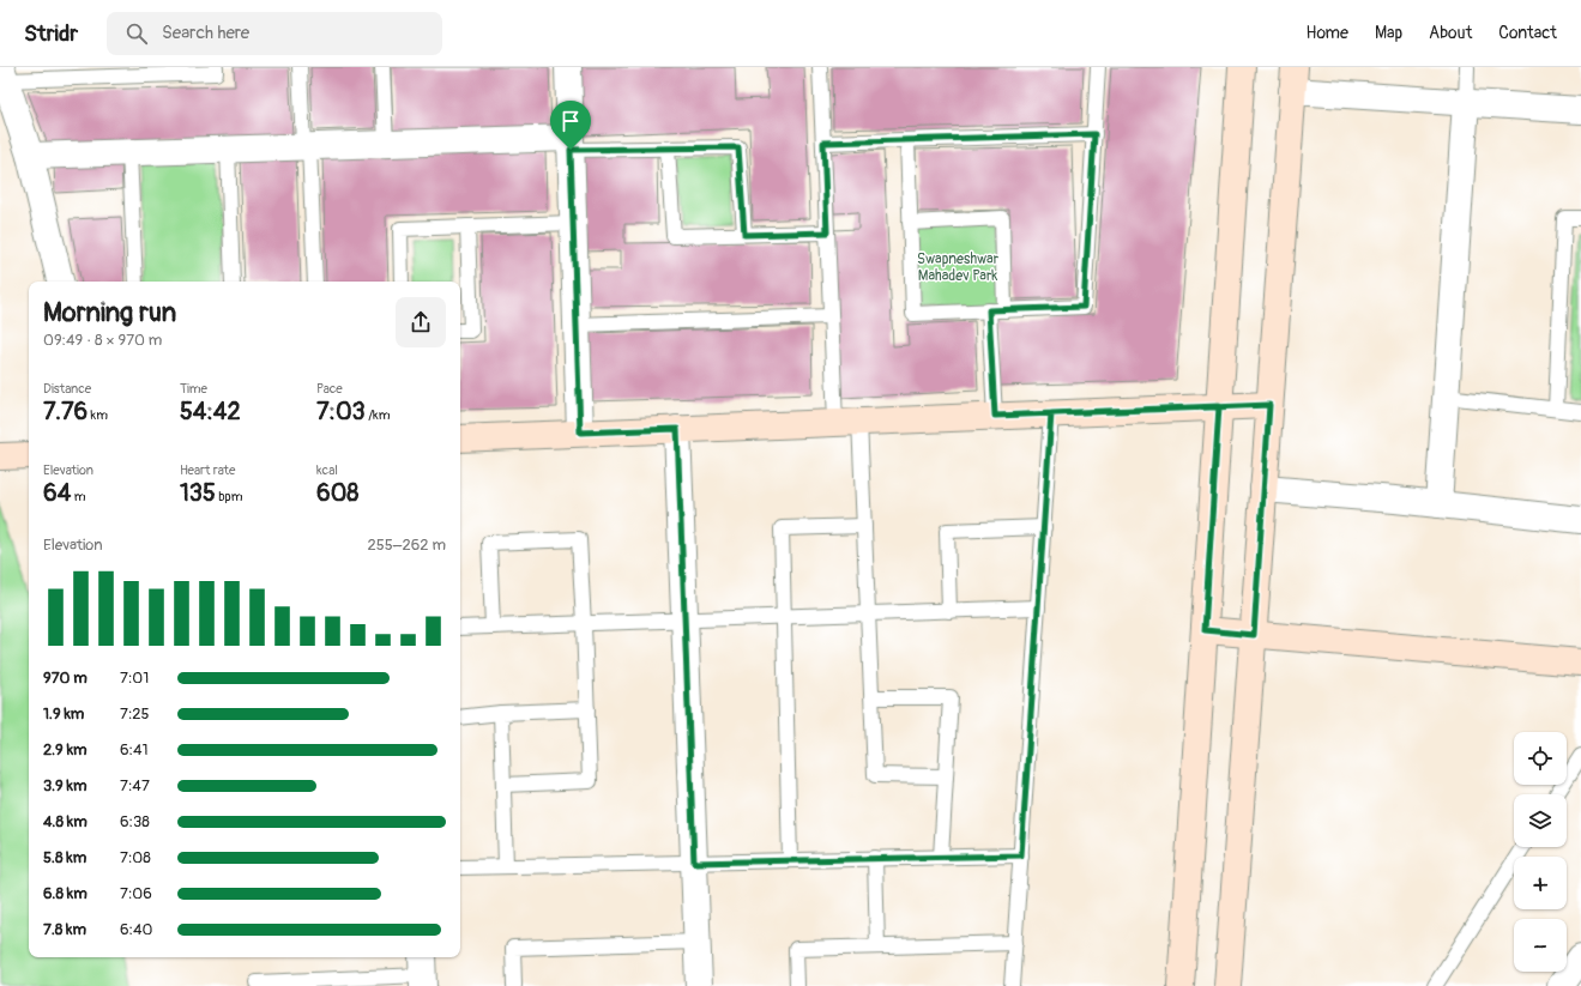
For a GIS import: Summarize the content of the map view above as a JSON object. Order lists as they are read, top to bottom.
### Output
{
  "parks": ["Swapneshwar Mahadev Park"],
  "page": {
    "header": "Stridr",
    "search": "Search here",
    "nav": [
      "Home",
      "Map",
      "About",
      "Contact"
    ],
    "heading": ["Morning run", "09:49 · 8 × 970 m"],
    "stats": [
      ["Distance", "7.76 km"],
      ["Time", "54:42"],
      ["Pace", "7:03 /km"],
      ["Elevation", "64 m"],
      ["Heart rate", "135 bpm"],
      ["kcal", "608"]
    ],
    "chart": ["Elevation", "255–262 m"],
    "list": [
      {
        "name": "970 m",
        "note": "7:01"
      },
      {
        "name": "1.9 km",
        "note": "7:25"
      },
      {
        "name": "2.9 km",
        "note": "6:41"
      },
      {
        "name": "3.9 km",
        "note": "7:47"
      },
      {
        "name": "4.8 km",
        "note": "6:38"
      },
      {
        "name": "5.8 km",
        "note": "7:08"
      },
      {
        "name": "6.8 km",
        "note": "7:06"
      },
      {
        "name": "7.8 km",
        "note": "6:40"
      }
    ],
    "map_buttons": ["+", "−"]
  }
}
